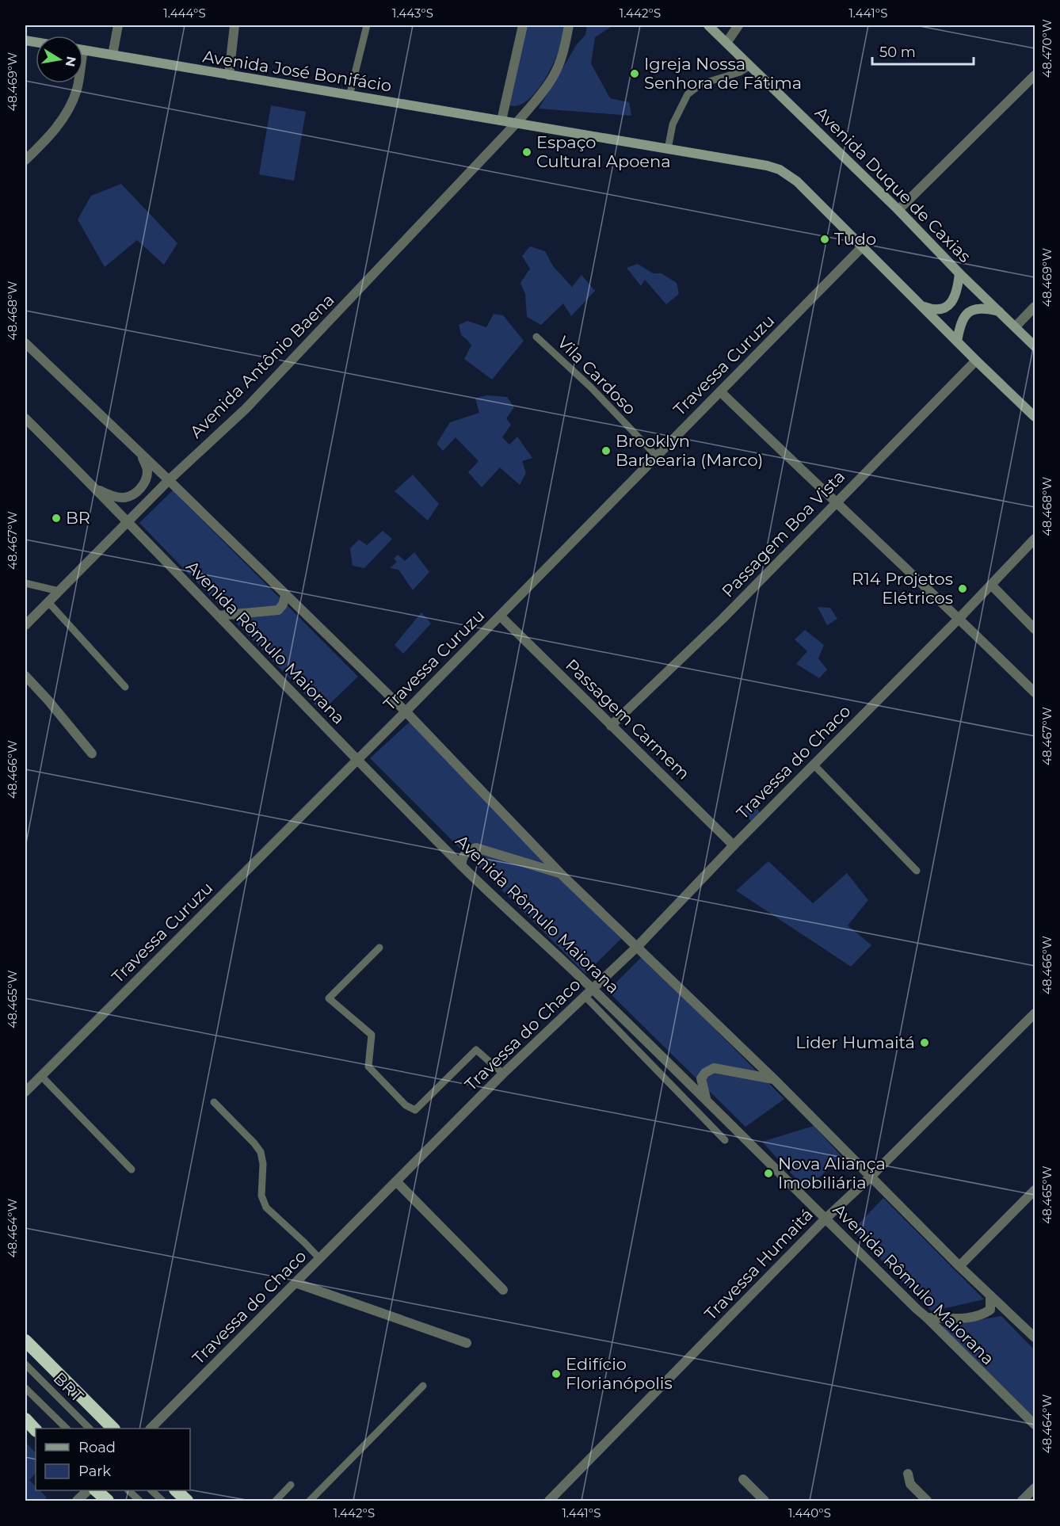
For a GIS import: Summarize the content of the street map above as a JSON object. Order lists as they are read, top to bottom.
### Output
{
  "streets": {
    "main road": ["Avenida José Bonifácio", "Avenida Duque de Caxias"],
    "street": [
      "Travessa Curuzu",
      "Avenida Antônio Baena",
      "Passagem Boa Vista",
      "Avenida Rômulo Maiorana",
      "Passagem Carmem",
      "Travessa do Chaco",
      "Travessa Humaitá"
    ],
    "lane": ["Vila Cardoso", "BRT"]
  },
  "crossings": [
    ["Avenida José Bonifácio", "Avenida Antônio Baena"],
    ["Travessa Curuzu", "Vila Cardoso"],
    ["Travessa Curuzu", "Avenida Rômulo Maiorana"],
    ["Travessa Curuzu", "Passagem Carmem"],
    ["Avenida Antônio Baena", "Avenida Rômulo Maiorana"],
    ["Passagem Boa Vista", "Passagem Carmem"],
    ["Avenida Rômulo Maiorana", "Travessa do Chaco"],
    ["Avenida Rômulo Maiorana", "Travessa Humaitá"],
    ["Passagem Carmem", "Travessa do Chaco"]
  ],
  "places": [
    "Igreja Nossa Senhora de Fátima",
    "Espaço Cultural Apoena",
    "Tudo",
    "Brooklyn Barbearia (Marco)",
    "BR",
    "R14 Projetos Elétricos",
    "Lider Humaitá",
    "Nova Aliança Imobiliária",
    "Edifício Florianópolis"
  ],
  "legend": ["Road", "Park"],
  "scale_bar": "50 m",
  "north": "right",
  "coordinates": [
    "1.444°S",
    "1.443°S",
    "1.442°S",
    "1.441°S",
    "48.470°W",
    "48.469°W",
    "48.468°W",
    "48.467°W",
    "48.466°W",
    "48.465°W",
    "48.464°W",
    "1.440°S"
  ]
}
